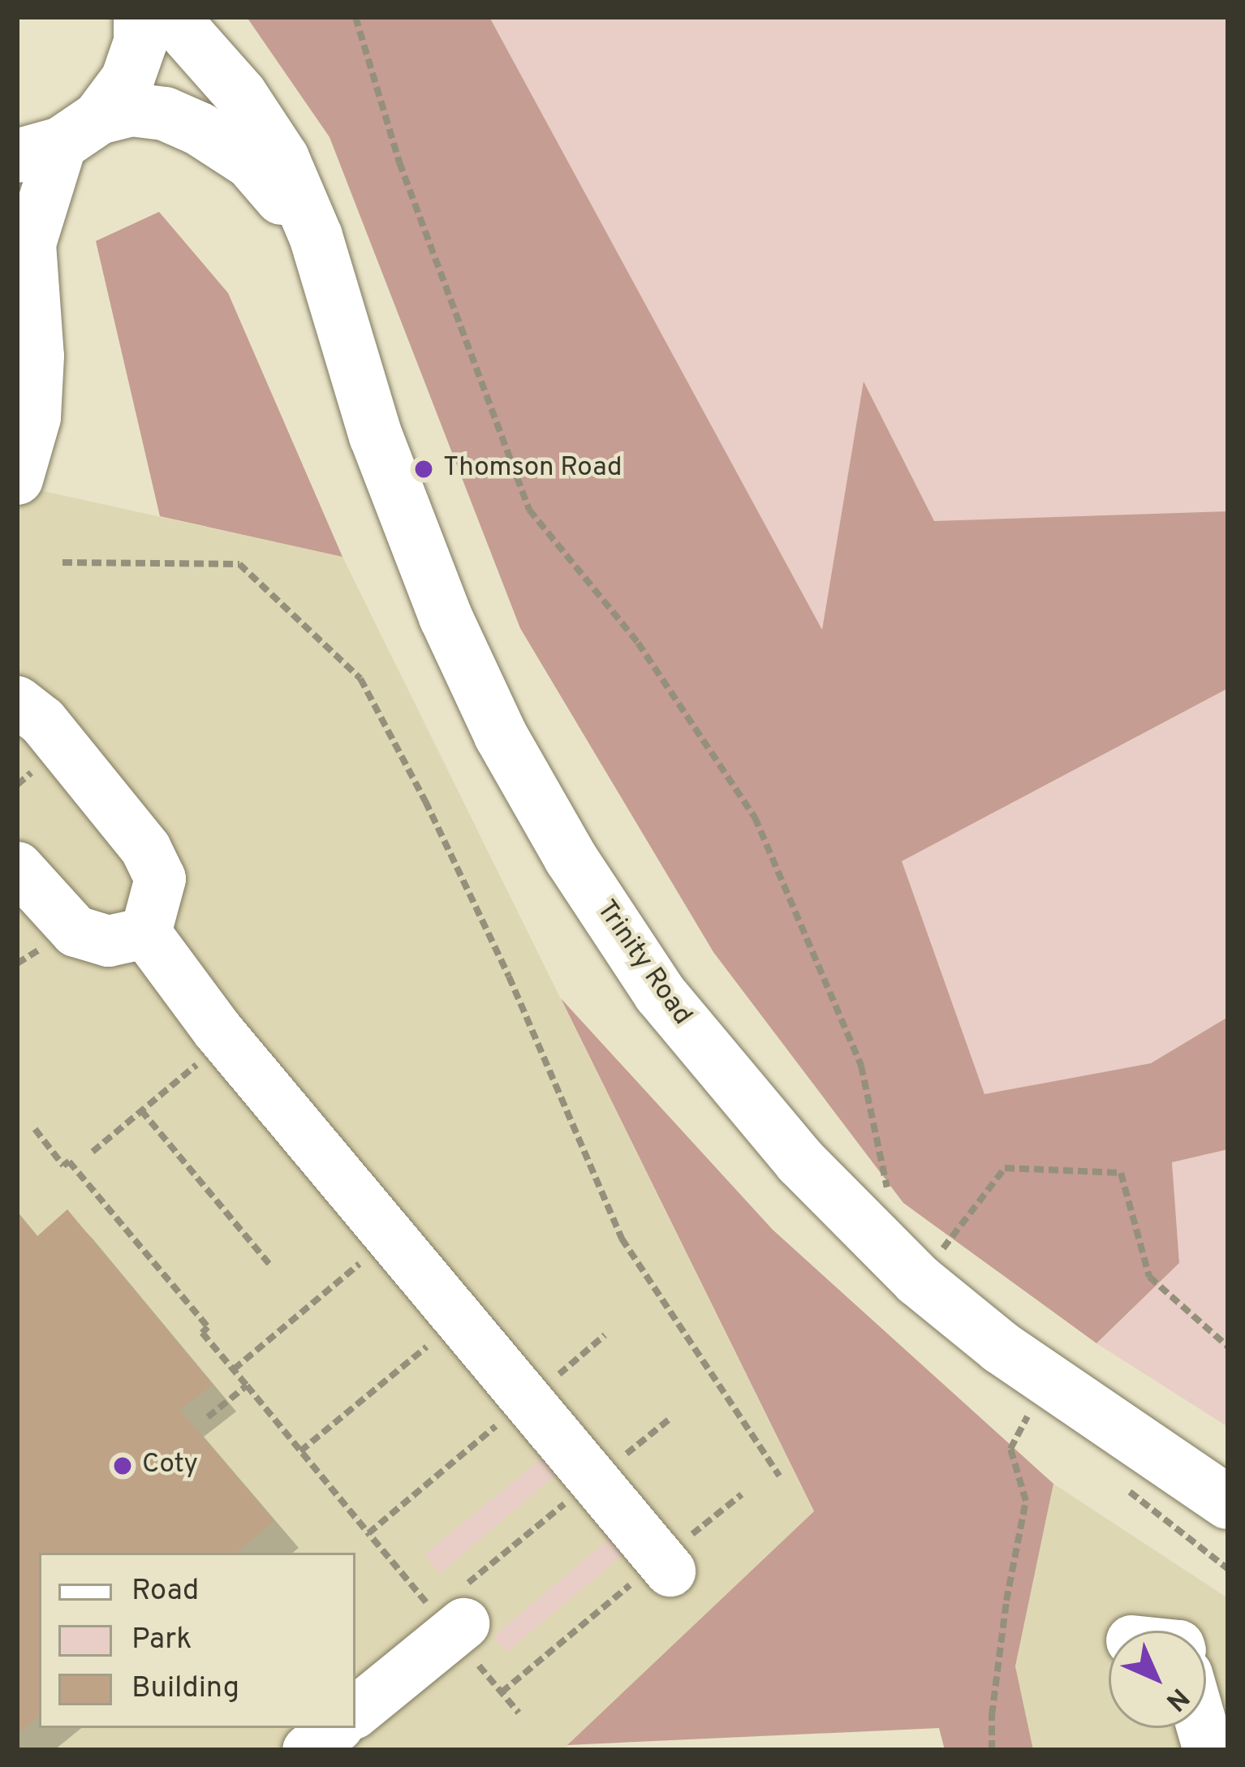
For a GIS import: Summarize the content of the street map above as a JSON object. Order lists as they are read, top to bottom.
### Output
{
  "streets": {
    "main road": ["Trinity Road"]
  },
  "places": ["Thomson Road", "Coty"],
  "legend": ["Road", "Park", "Building"],
  "north": "bottom right"
}
